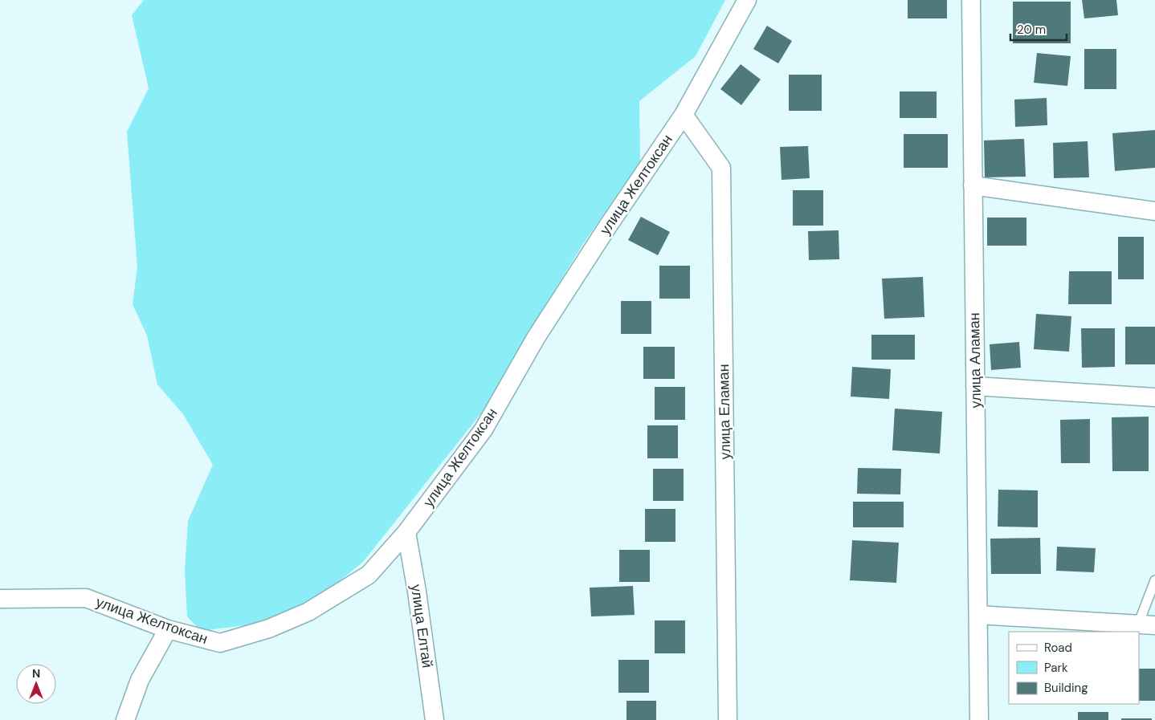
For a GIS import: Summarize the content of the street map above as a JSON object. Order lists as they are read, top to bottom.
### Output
{
  "streets": {
    "street": [
      "улица Желтоксан",
      "улица Аламан",
      "улица Еламан",
      "улица Елтай"
    ]
  },
  "crossings": [
    ["улица Желтоксан", "улица Еламан"],
    ["улица Желтоксан", "улица Елтай"]
  ],
  "legend": ["Road", "Park", "Building"],
  "scale_bar": "20 m",
  "north": "top"
}
